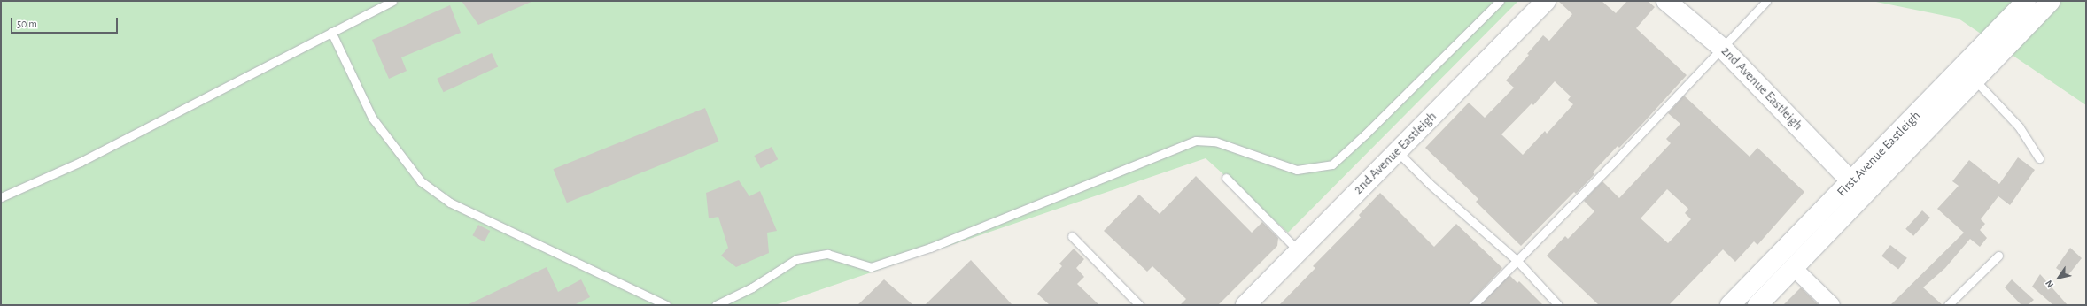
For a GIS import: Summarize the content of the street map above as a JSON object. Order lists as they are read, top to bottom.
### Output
{
  "streets": {
    "main road": ["2nd Avenue Eastleigh", "First Avenue Eastleigh"]
  },
  "crossings": [
    ["2nd Avenue Eastleigh", "First Avenue Eastleigh"]
  ],
  "scale_bar": "50 m",
  "north": "bottom left"
}
